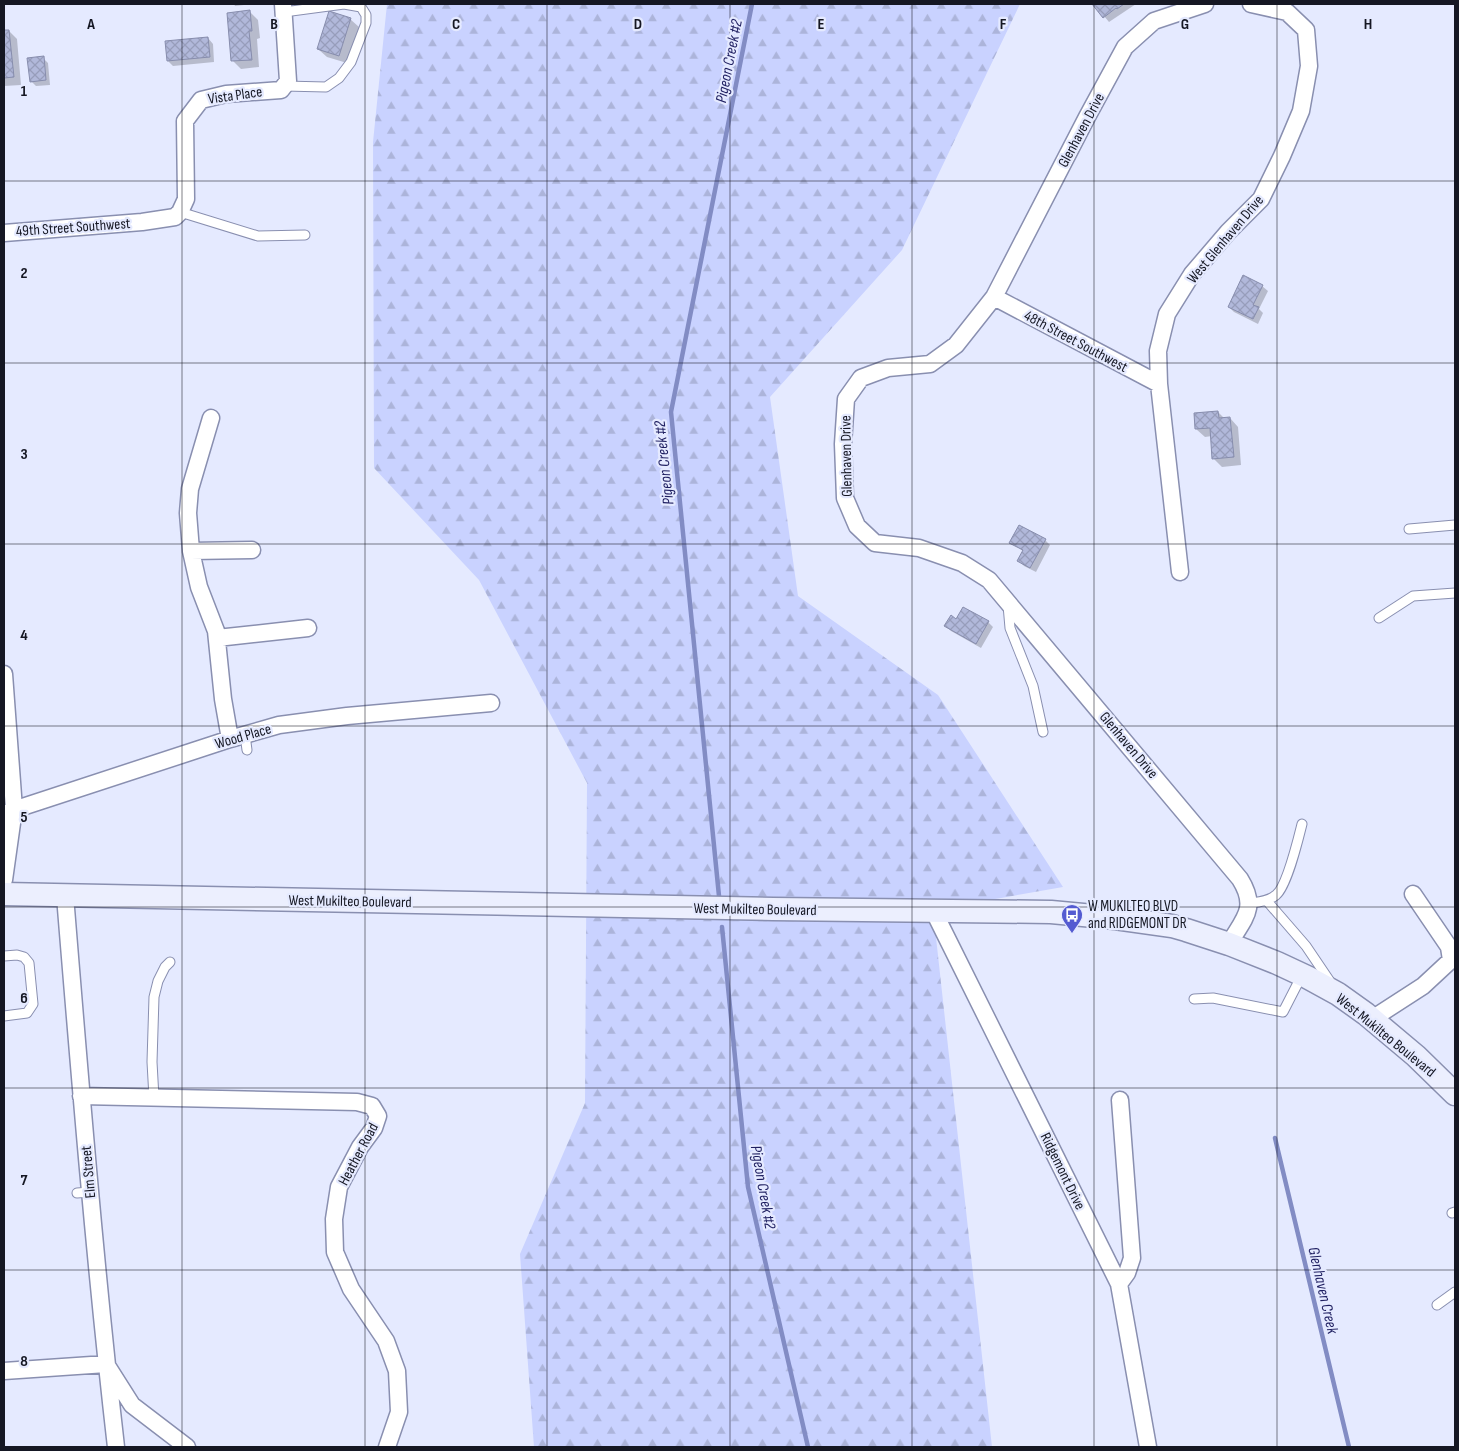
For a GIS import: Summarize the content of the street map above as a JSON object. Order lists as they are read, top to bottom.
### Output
{
  "streets": {
    "main road": ["West Mukilteo Boulevard"],
    "street": [
      "Vista Place",
      "Glenhaven Drive",
      "49th Street Southwest",
      "West Glenhaven Drive",
      "48th Street Southwest",
      "Wood Place",
      "Heather Road",
      "Ridgemont Drive",
      "Elm Street"
    ]
  },
  "crossings": [
    ["Vista Place", "49th Street Southwest"],
    ["Glenhaven Drive", "48th Street Southwest"],
    ["West Glenhaven Drive", "48th Street Southwest"],
    ["West Mukilteo Boulevard", "Ridgemont Drive"],
    ["West Mukilteo Boulevard", "Elm Street"],
    ["Heather Road", "Elm Street"]
  ],
  "water": ["Pigeon Creek #2", "Glenhaven Creek"],
  "places": {
    "bus stop": ["W MUKILTEO BLVD and RIDGEMONT DR"]
  },
  "grid": {
    "columns": [
      "A",
      "B",
      "C",
      "D",
      "E",
      "F",
      "G",
      "H"
    ],
    "rows": [
      "1",
      "2",
      "3",
      "4",
      "5",
      "6",
      "7",
      "8"
    ]
  }
}
